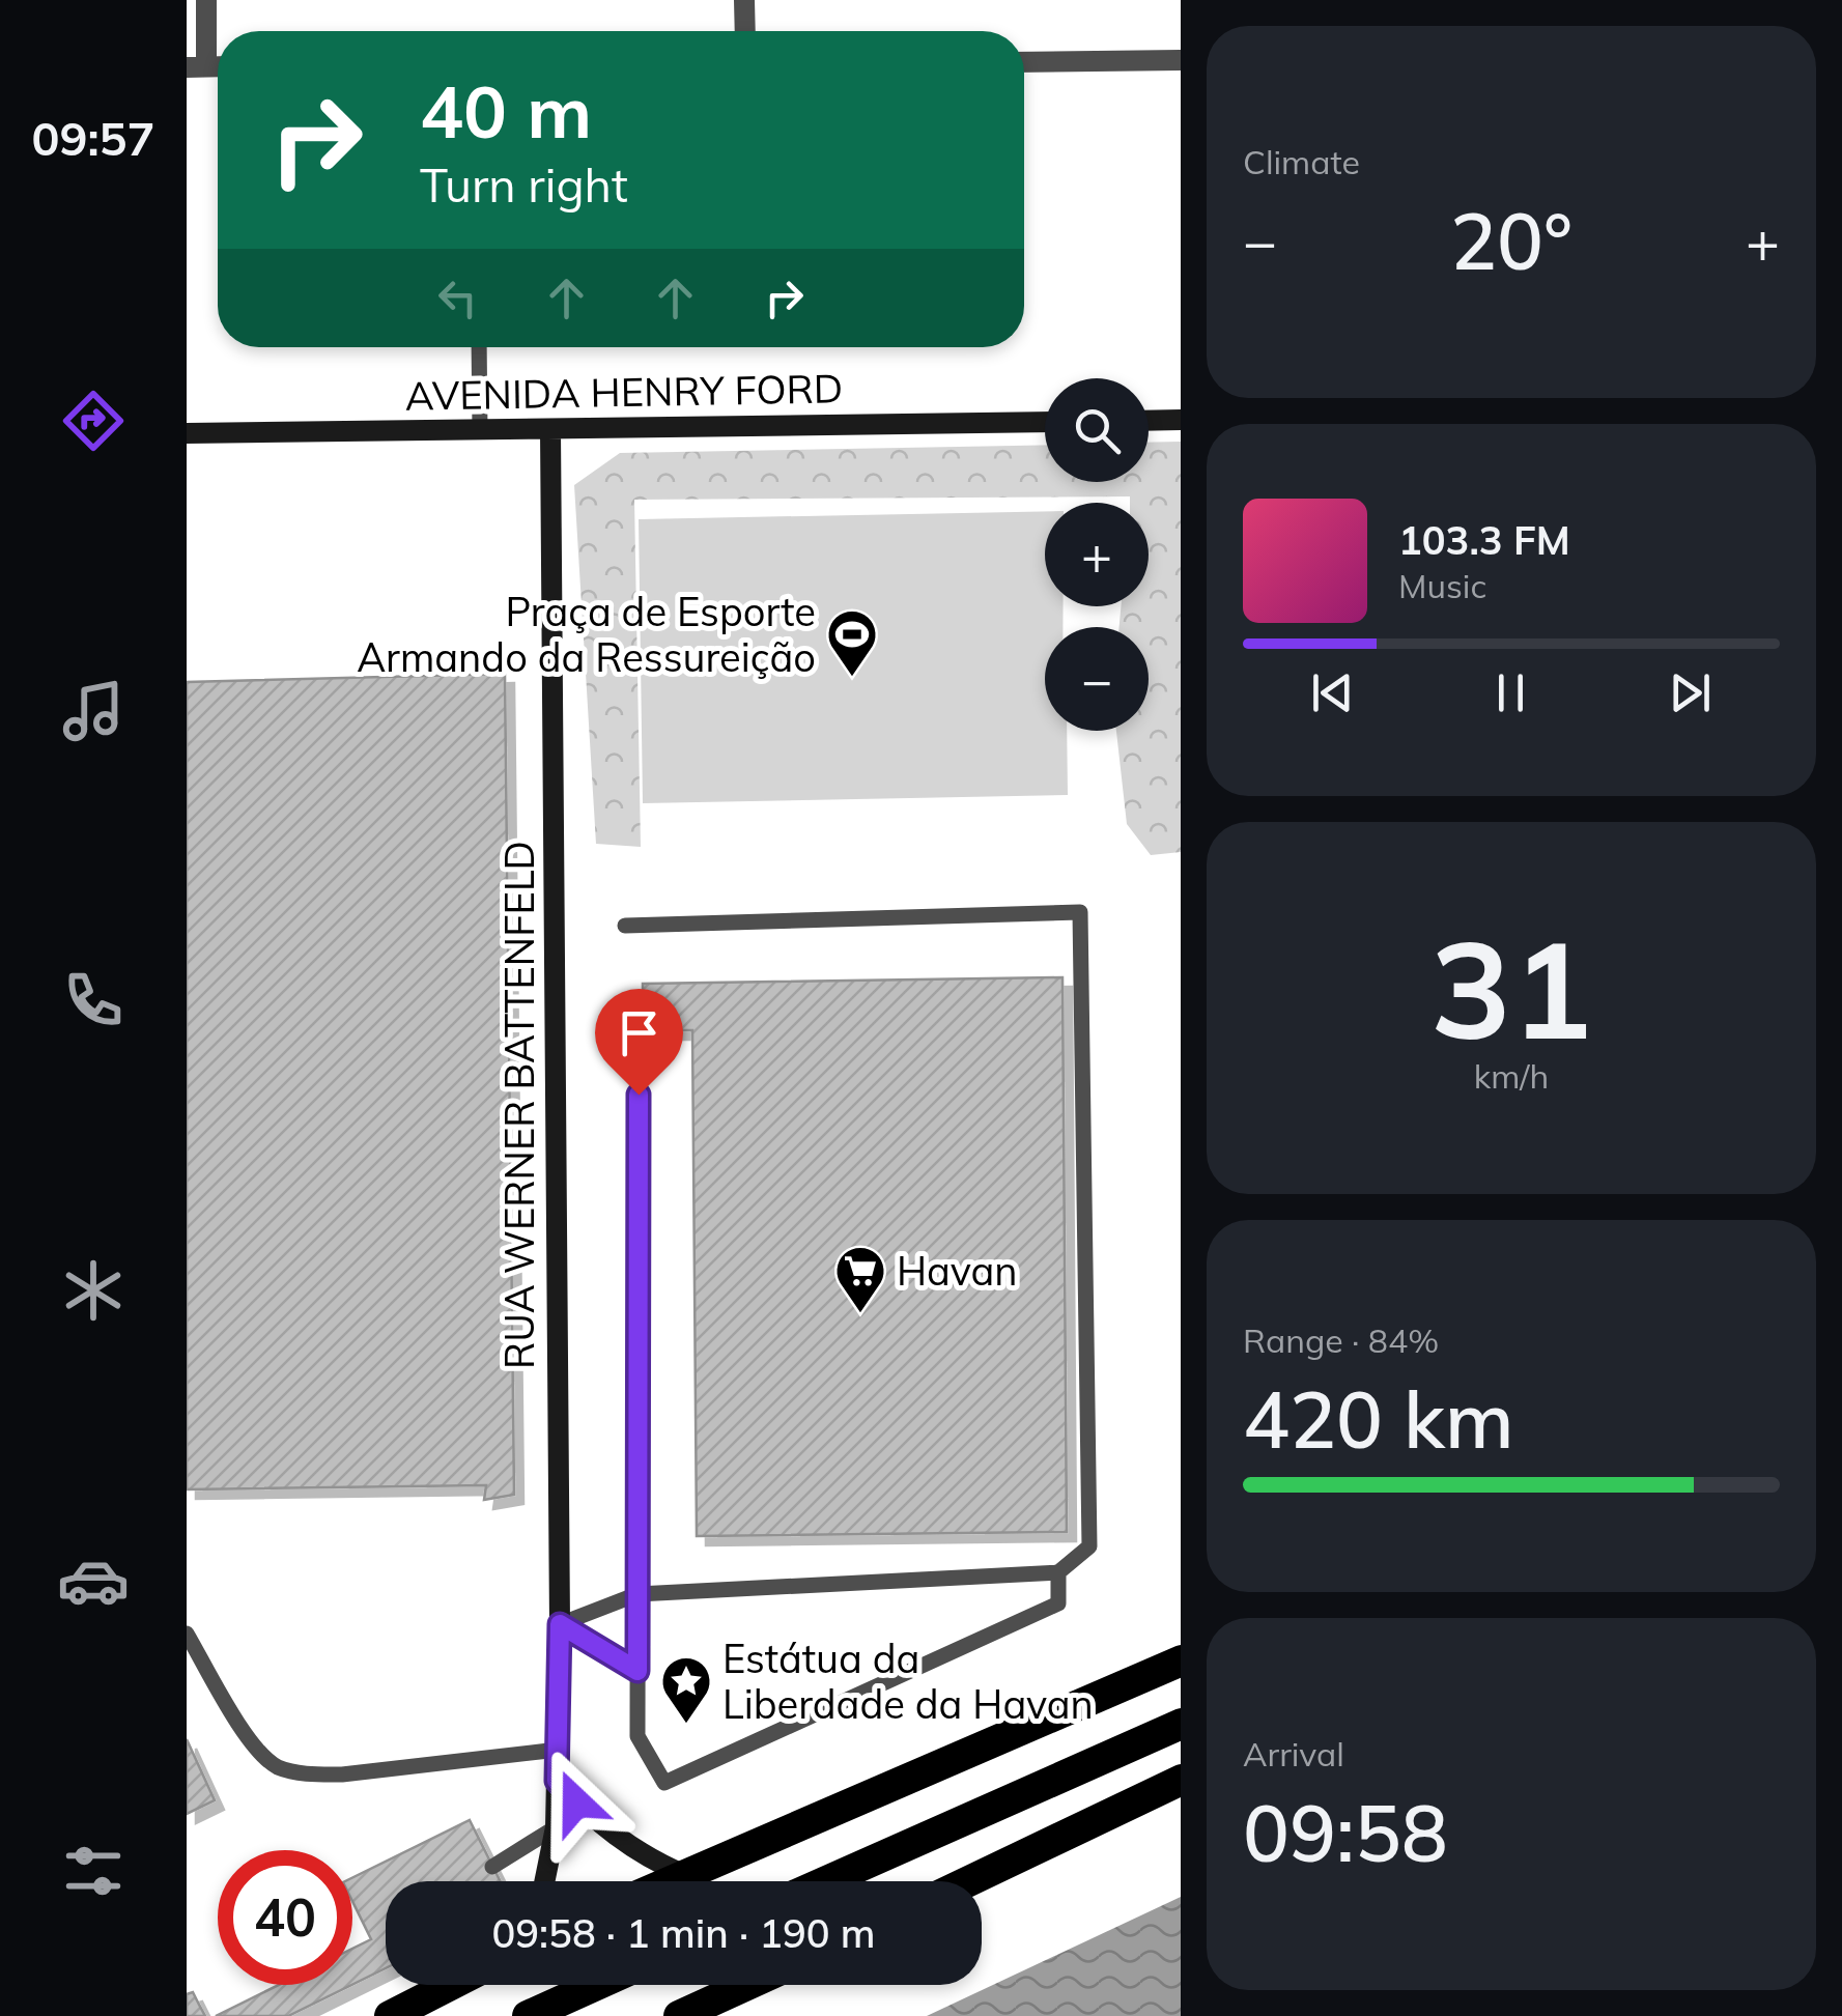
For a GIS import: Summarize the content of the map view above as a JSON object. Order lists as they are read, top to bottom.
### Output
{
  "streets": {
    "street": ["AVENIDA HENRY FORD", "RUA WERNER BATTENFELD"]
  },
  "crossings": [
    ["AVENIDA HENRY FORD", "RUA WERNER BATTENFELD"]
  ],
  "places": {
    "sports": ["Praça de Esporte Armando da Ressureição"],
    "supermarket": ["Havan"],
    "place": ["Estátua da Liberdade da Havan"]
  },
  "page": {
    "tabs": "09:57",
    "tile": [
      "Climate",
      ["31", "km/h"],
      ["Range · 84%", "420 km"],
      ["Arrival", "09:58"]
    ],
    "turn": ["40 m", "Turn right"],
    "heat": ["−", "20°", "+"],
    "map_buttons": ["+", "−"],
    "song": ["103.3 FM", "Music"],
    "limit": "40",
    "trip": "09:58 · 1 min · 190 m"
  }
}
